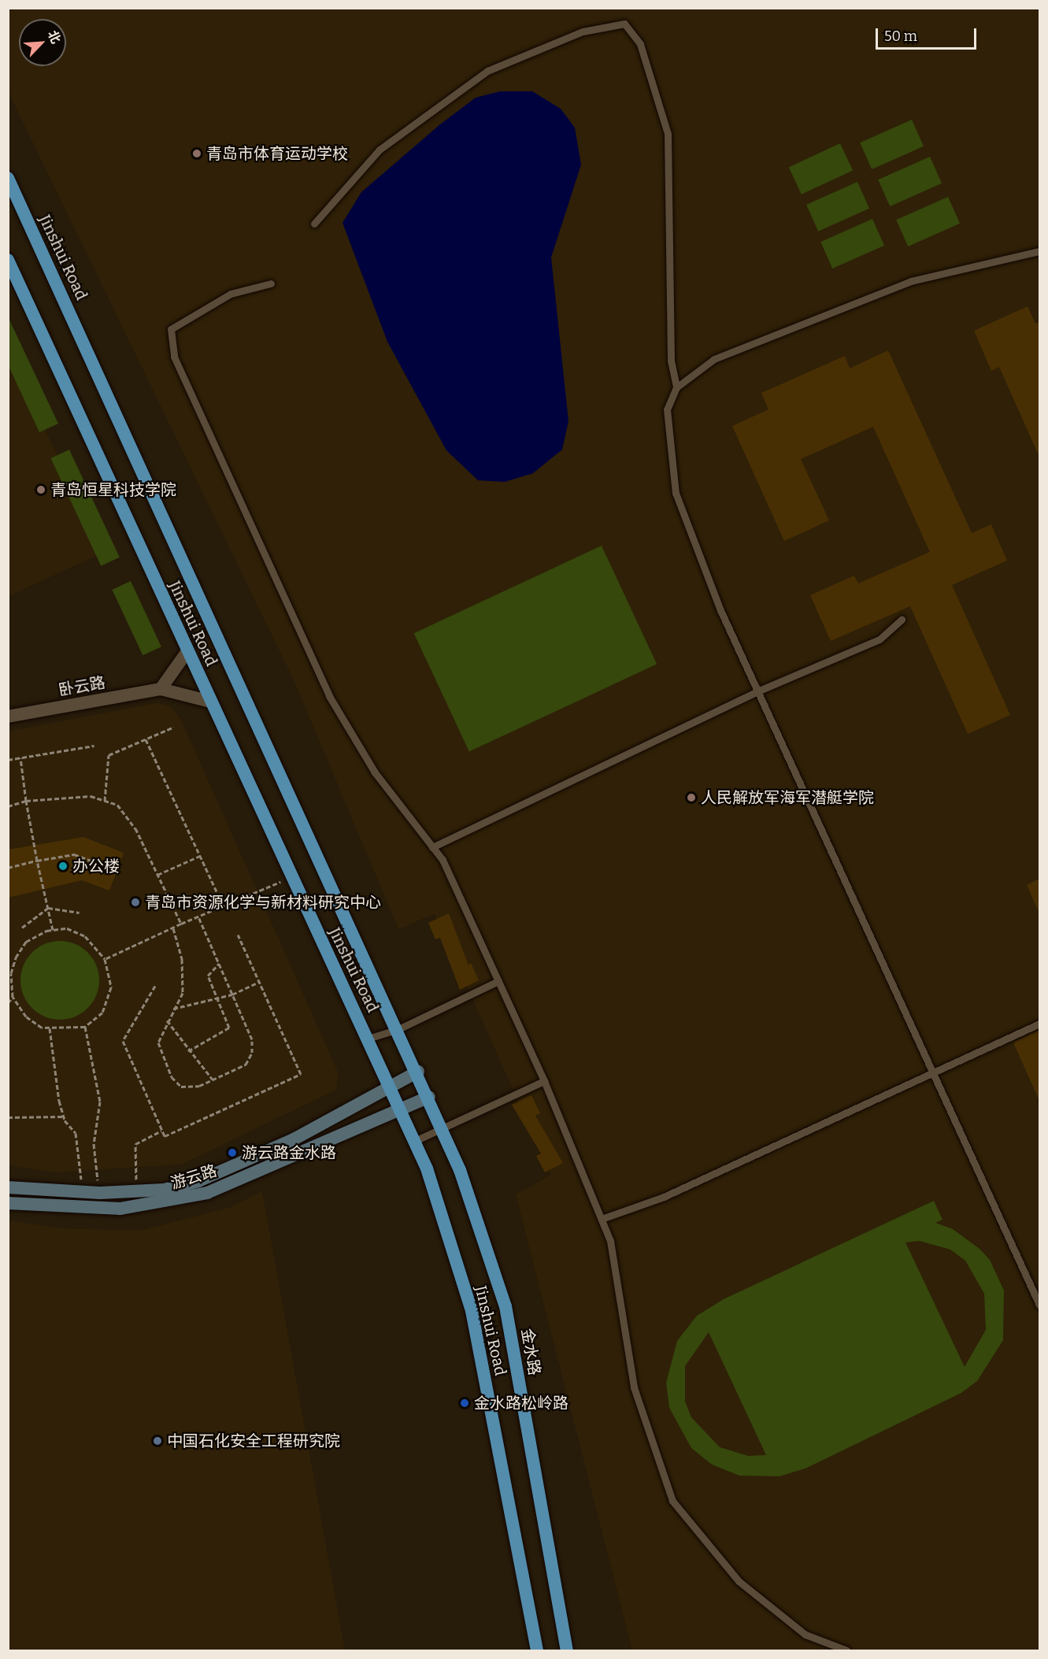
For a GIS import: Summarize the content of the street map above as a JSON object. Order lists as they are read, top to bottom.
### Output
{
  "streets": {
    "main road": ["Jinshui Road", "游云路", "金水路"],
    "street": ["卧云路"]
  },
  "crossings": [
    ["Jinshui Road", "卧云路"],
    ["Jinshui Road", "游云路"],
    ["Jinshui Road", "金水路"],
    ["游云路", "金水路"]
  ],
  "places": [
    "青岛市体育运动学校",
    "青岛恒星科技学院",
    "人民解放军海军潜艇学院",
    "办公楼",
    "青岛市资源化学与新材料研究中心",
    "游云路金水路",
    "金水路松岭路",
    "中国石化安全工程研究院"
  ],
  "scale_bar": "50 m",
  "north": "top right"
}
